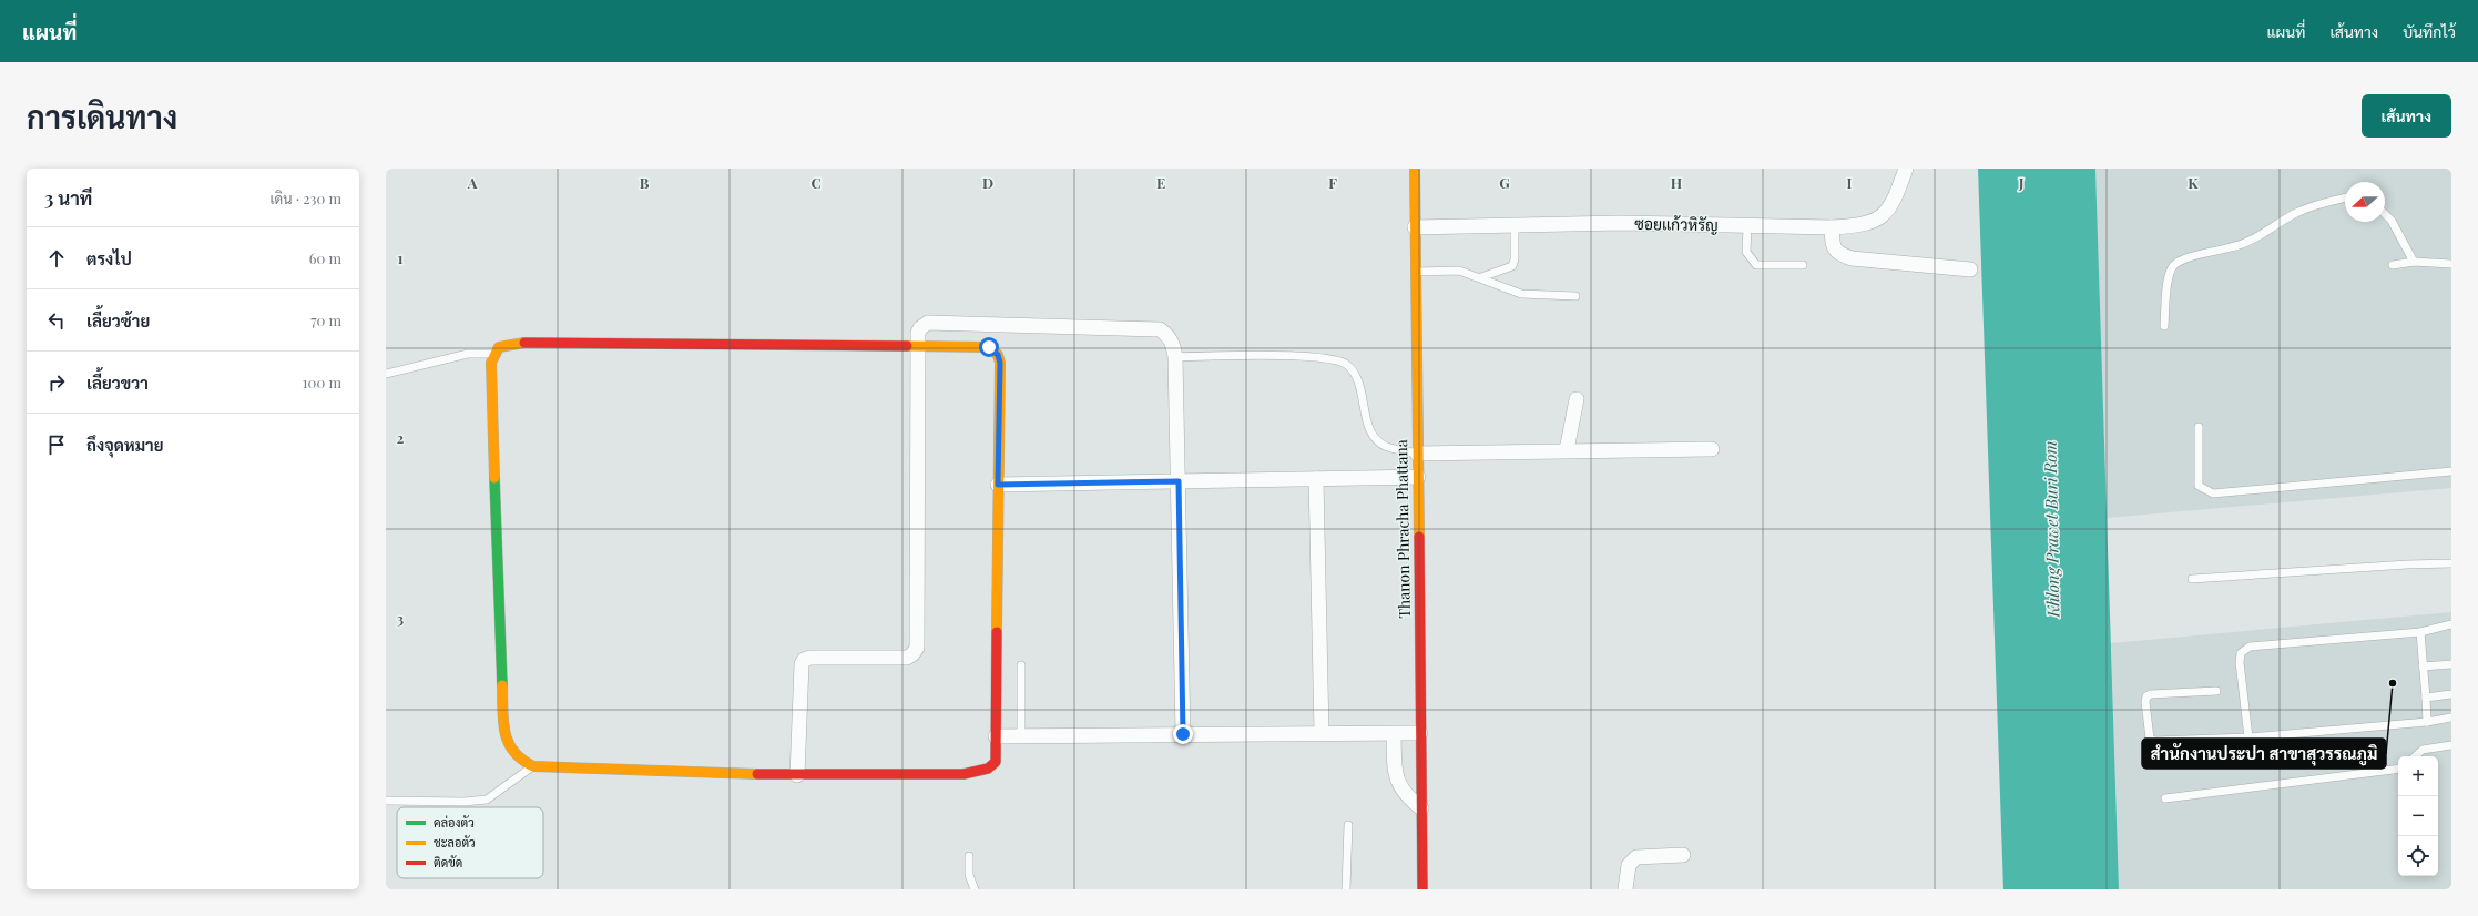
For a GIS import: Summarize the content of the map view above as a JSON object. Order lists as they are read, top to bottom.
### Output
{
  "streets": {
    "street": ["ซอยแก้วหิรัญ", "Thanon Phracha Phattana"]
  },
  "crossings": [
    ["ซอยแก้วหิรัญ", "Thanon Phracha Phattana"]
  ],
  "water": ["Khlong Prawet Buri Rom"],
  "places": ["สำนักงานประปา สาขาสุวรรณภูมิ"],
  "legend": ["คล่องตัว", "ชะลอตัว", "ติดขัด"],
  "north": "left",
  "page": {
    "header": "แผนที่",
    "nav": ["แผนที่", "เส้นทาง", "บันทึกไว้"],
    "buttons": "เส้นทาง",
    "title": "การเดินทาง",
    "heading": ["3 นาที", "เดิน · 230 m"],
    "list": [
      ["ตรงไป", "60 m"],
      ["เลี้ยวซ้าย", "70 m"],
      ["เลี้ยวขวา", "100 m"],
      "ถึงจุดหมาย"
    ],
    "map_buttons": ["+", "−"]
  },
  "grid": {
    "columns": [
      "A",
      "B",
      "C",
      "D",
      "E",
      "F",
      "G",
      "H",
      "I",
      "J",
      "K"
    ],
    "rows": ["1", "2", "3"]
  }
}
